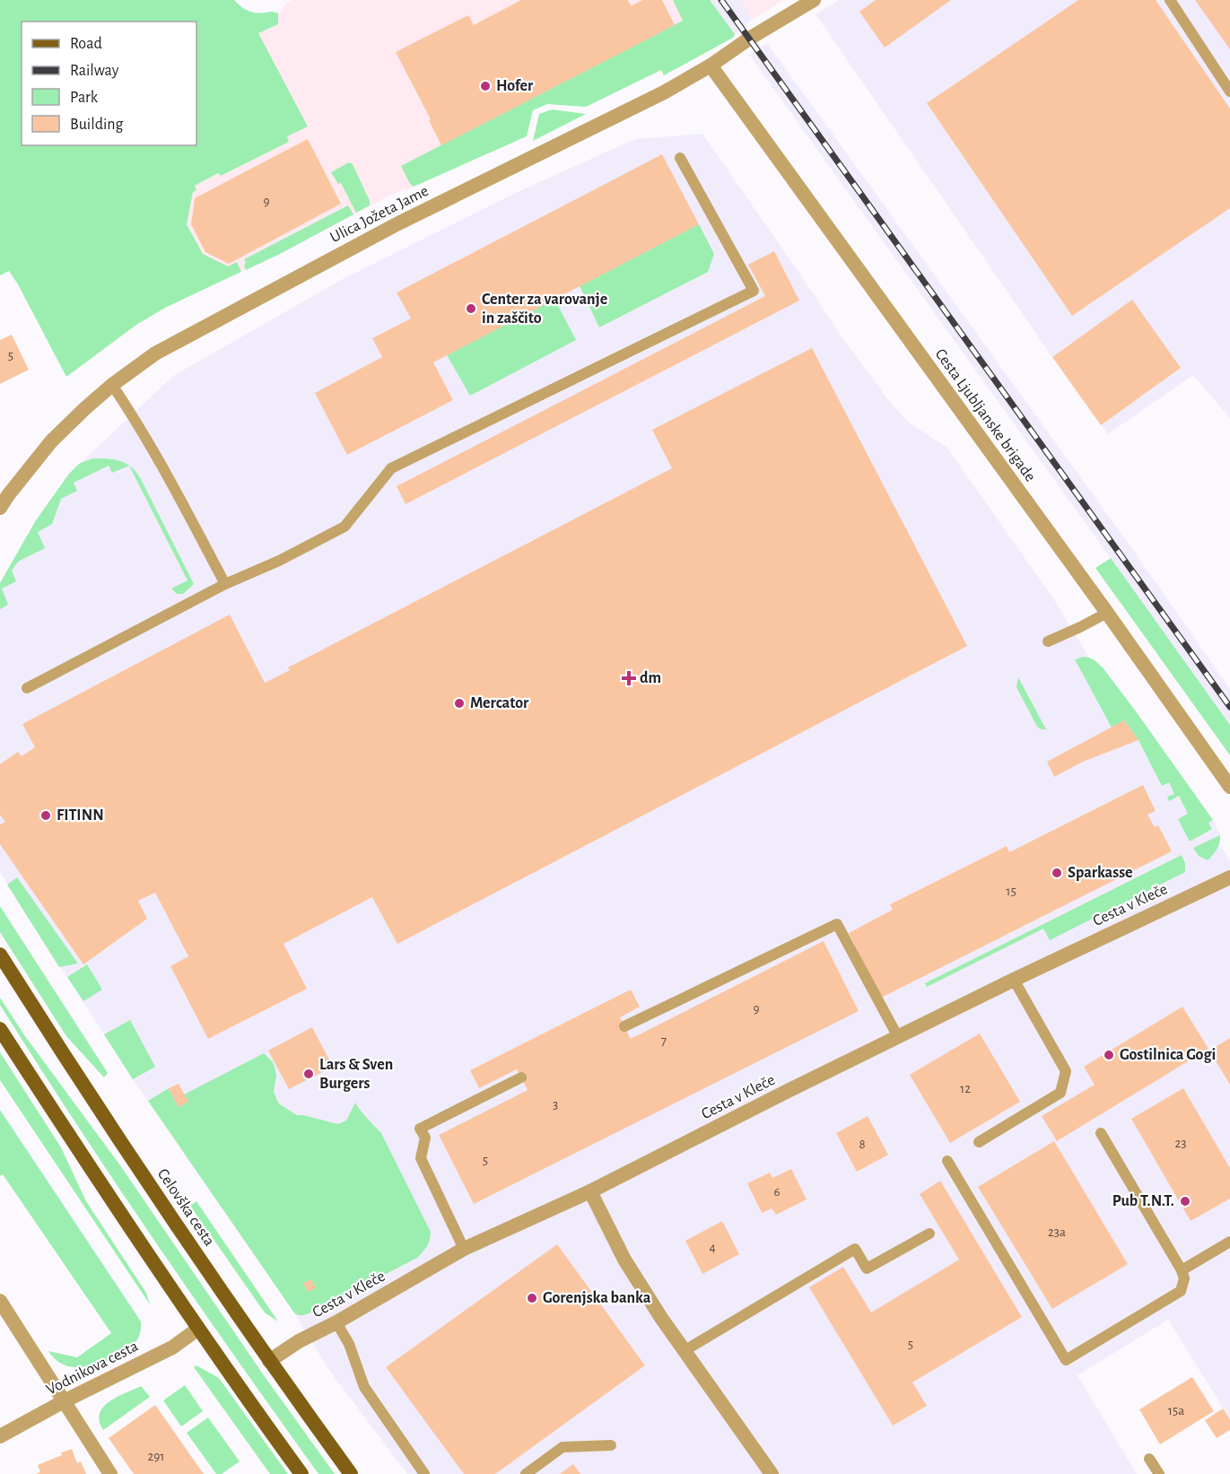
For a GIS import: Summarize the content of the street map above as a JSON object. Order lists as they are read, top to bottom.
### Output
{
  "streets": {
    "main road": ["Celovška cesta"],
    "street": [
      "Ulica Jožeta Jame",
      "Cesta Ljubljanske brigade",
      "Cesta v Kleče",
      "Vodnikova cesta"
    ]
  },
  "crossings": [
    ["Ulica Jožeta Jame", "Cesta Ljubljanske brigade"],
    ["Cesta v Kleče", "Celovška cesta"]
  ],
  "places": {
    "other": [
      "Hofer",
      "Center za varovanje in zaščito",
      "Mercator",
      "FITINN",
      "Sparkasse",
      "Gostilnica Gogi",
      "Lars & Sven Burgers",
      "Pub T.N.T.",
      "Gorenjska banka"
    ],
    "health": ["dm"]
  },
  "house_numbers": [
    "9",
    "5",
    "15",
    "9",
    "7",
    "12",
    "3",
    "23",
    "8",
    "5",
    "6",
    "23a",
    "4",
    "5",
    "15a",
    "291"
  ],
  "legend": [
    "Road",
    "Railway",
    "Park",
    "Building"
  ]
}
